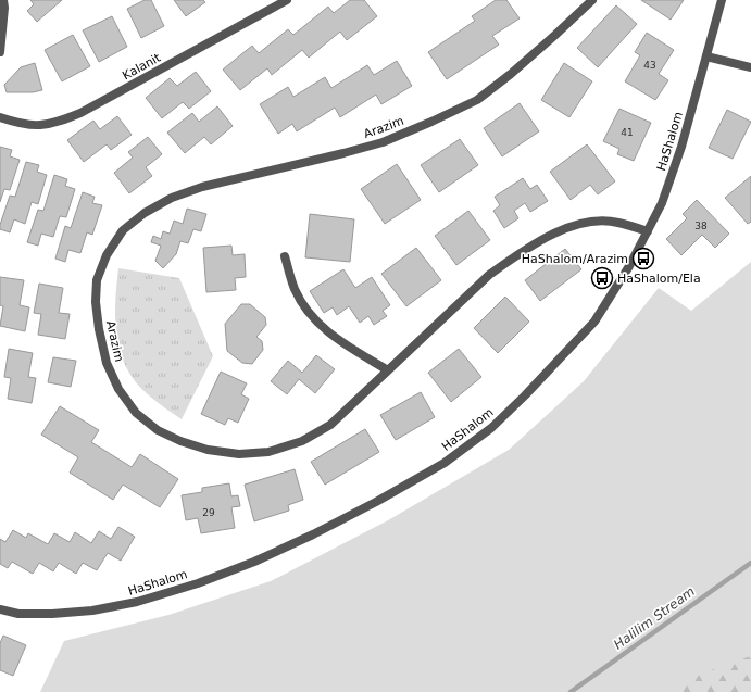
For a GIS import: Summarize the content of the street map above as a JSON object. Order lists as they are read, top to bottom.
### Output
{
  "streets": {
    "street": ["Kalanit", "Arazim", "HaShalom"]
  },
  "crossings": [
    ["Arazim", "HaShalom"]
  ],
  "water": ["Halilim Stream"],
  "places": {
    "bus stop": ["HaShalom/Arazim", "HaShalom/Ela"]
  },
  "house_numbers": [
    "43",
    "41",
    "38",
    "29"
  ]
}
